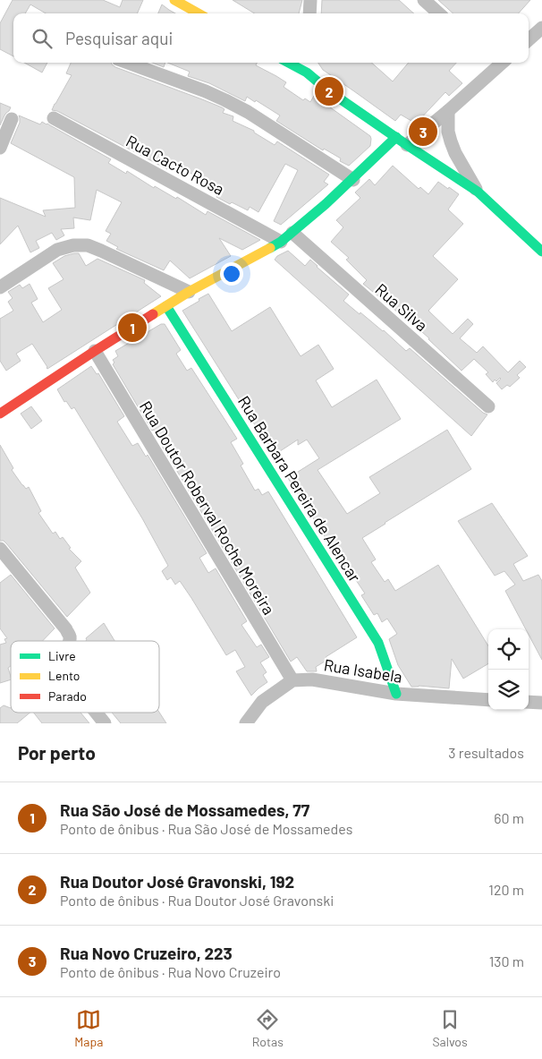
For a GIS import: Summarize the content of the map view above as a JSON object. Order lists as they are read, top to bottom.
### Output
{
  "streets": {
    "street": [
      "Rua Cacto Rosa",
      "Rua Silva",
      "Rua Barbara Pereira de Alencar",
      "Rua Doutor Roberval Roche Moreira",
      "Rua Isabela"
    ]
  },
  "crossings": [
    ["Rua Barbara Pereira de Alencar", "Rua Isabela"],
    ["Rua Doutor Roberval Roche Moreira", "Rua Isabela"]
  ],
  "legend": ["Livre", "Lento", "Parado"],
  "page": {
    "search": "Pesquisar aqui",
    "pins": ["2", "3", "1"],
    "heading": ["Por perto", "3 resultados"],
    "list": [
      {
        "mark": "1",
        "name": "Rua São José de Mossamedes, 77",
        "note": "Ponto de ônibus · Rua São José de Mossamedes",
        "value": "60 m"
      },
      {
        "mark": "2",
        "name": "Rua Doutor José Gravonski, 192",
        "note": "Ponto de ônibus · Rua Doutor José Gravonski",
        "value": "120 m"
      },
      {
        "mark": "3",
        "name": "Rua Novo Cruzeiro, 223",
        "note": "Ponto de ônibus · Rua Novo Cruzeiro",
        "value": "130 m"
      }
    ],
    "nav": ["Mapa", "Rotas", "Salvos"]
  }
}
